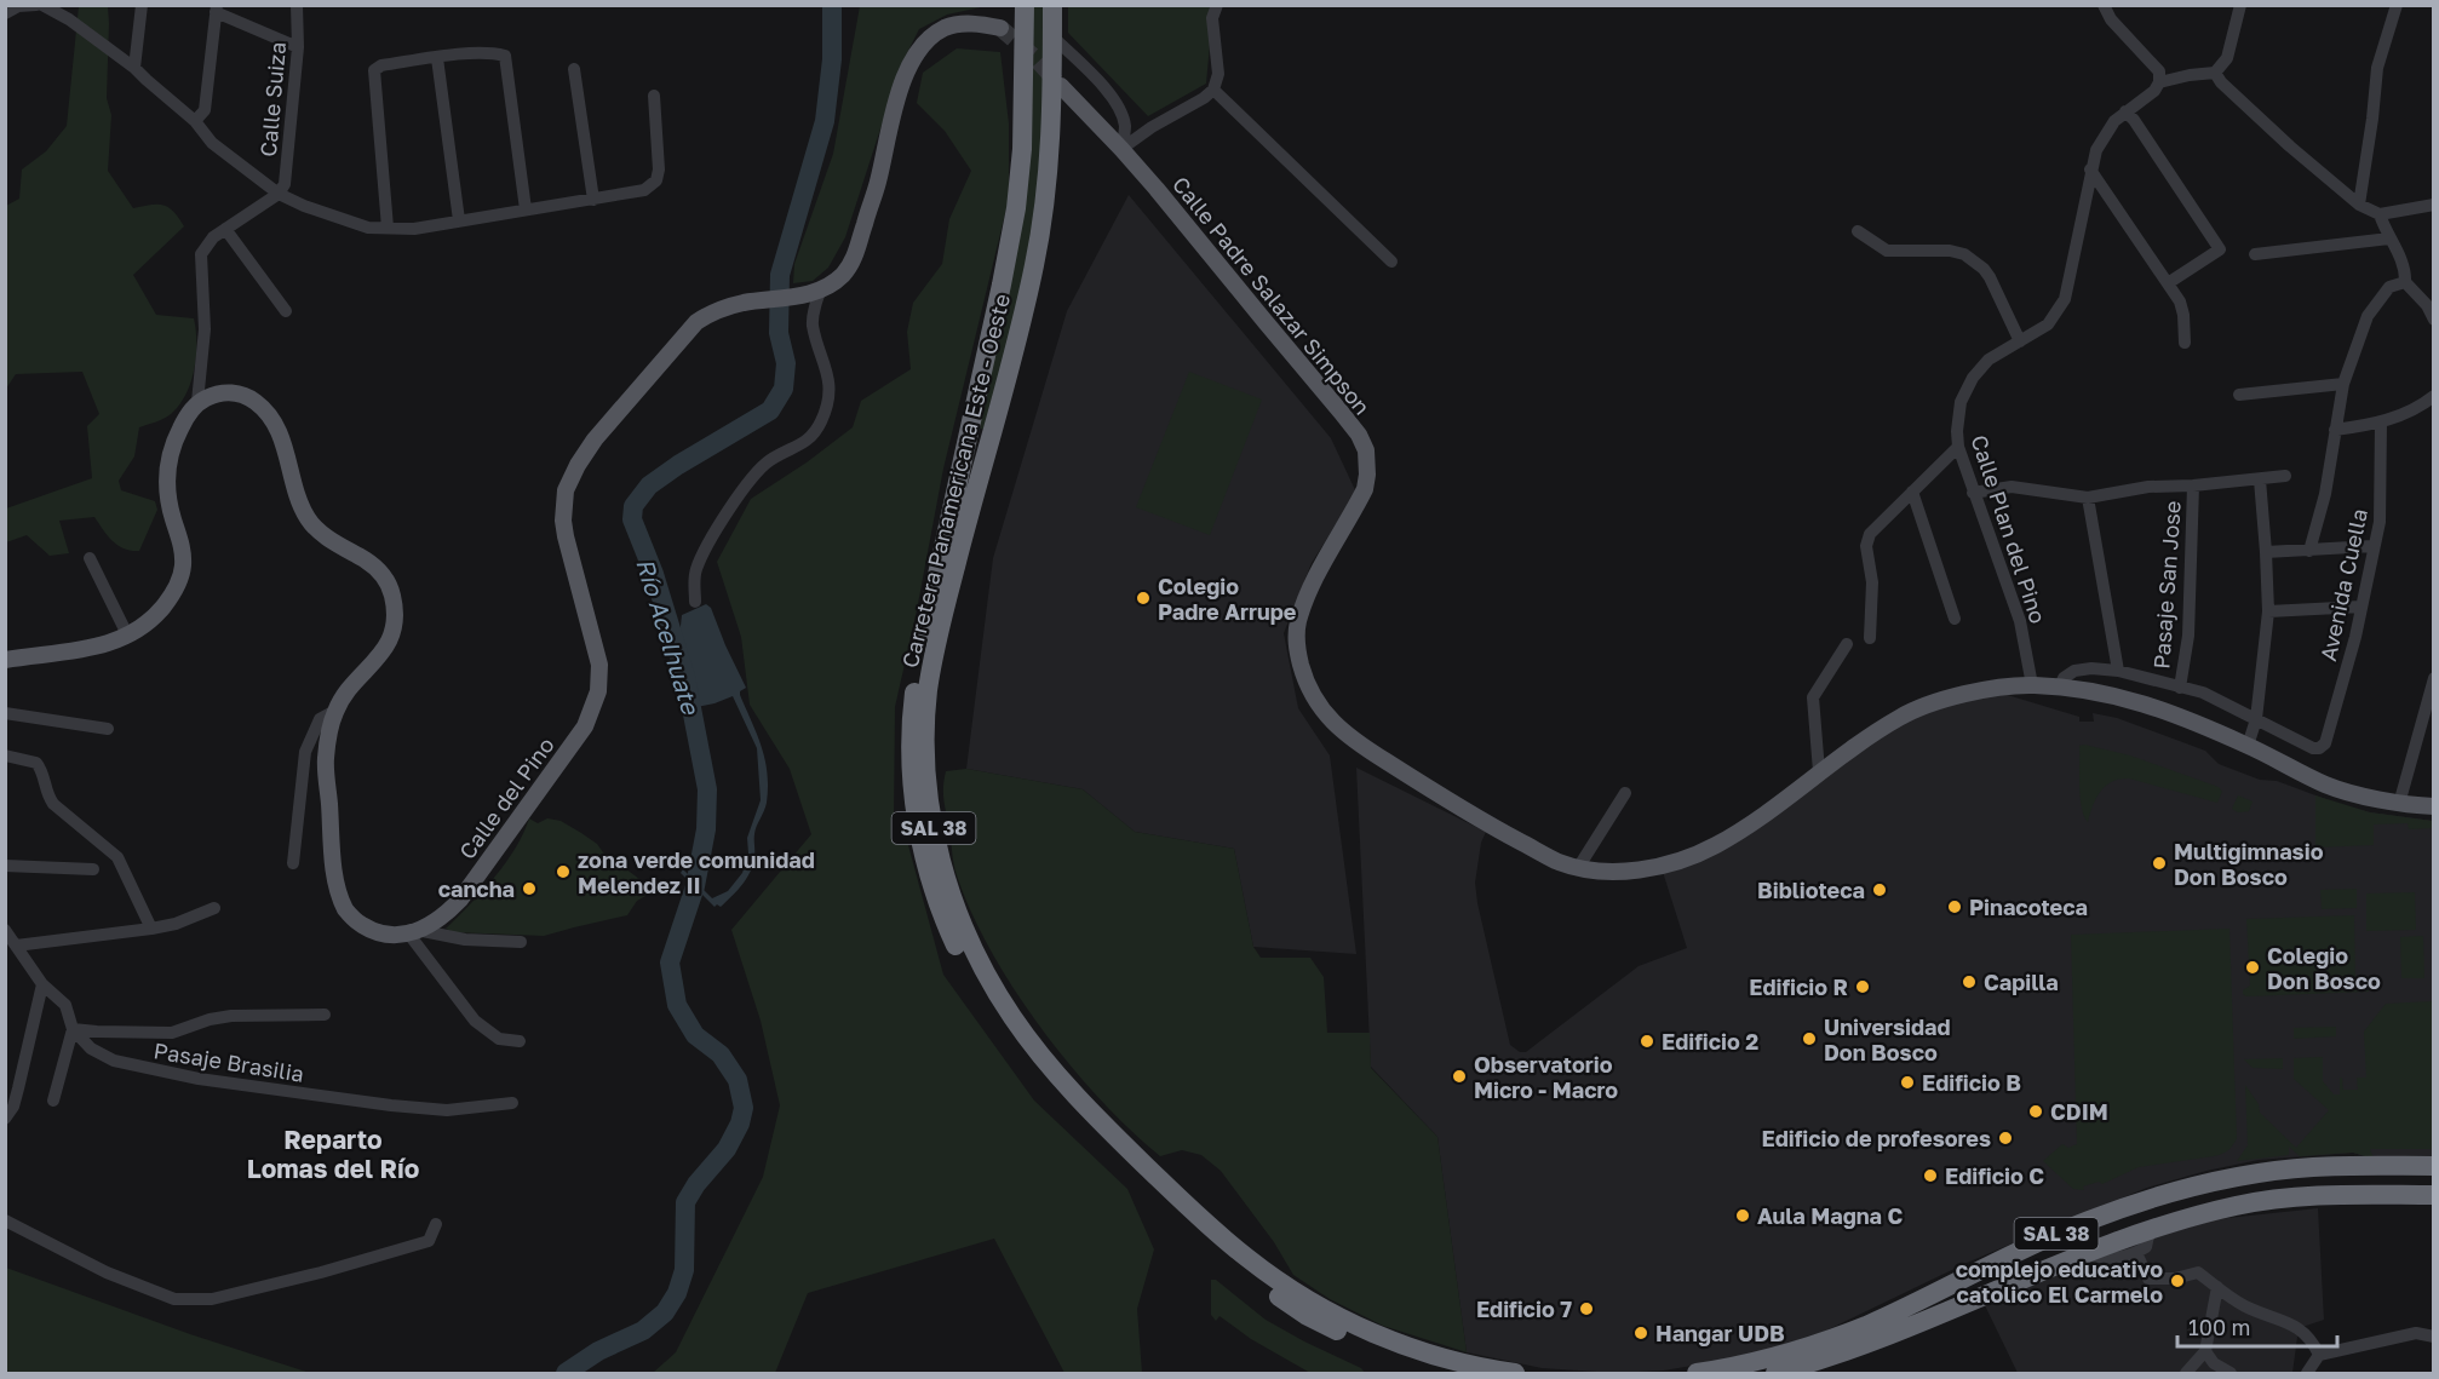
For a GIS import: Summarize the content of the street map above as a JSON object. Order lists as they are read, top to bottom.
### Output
{
  "streets": {
    "highway": ["Carretera Panamericana Este - Oeste", "SAL 38"],
    "main road": ["Calle Padre Salazar Simpson", "Calle del Pino"],
    "street": [
      "Calle Suiza",
      "Calle Plan del Pino",
      "Pasaje San Jose",
      "Avenida Cuella",
      "Pasaje Brasilia"
    ]
  },
  "crossings": [
    ["Calle Padre Salazar Simpson", "Calle Plan del Pino"]
  ],
  "districts": ["Reparto Lomas del Río"],
  "water": ["Río Acelhuate"],
  "places": [
    "Colegio Padre Arrupe",
    "Multigimnasio Don Bosco",
    "zona verde comunidad Melendez II",
    "cancha",
    "Biblioteca",
    "Pinacoteca",
    "Colegio Don Bosco",
    "Capilla",
    "Edificio R",
    "Universidad Don Bosco",
    "Edificio 2",
    "Observatorio Micro - Macro",
    "Edificio B",
    "CDIM",
    "Edificio de profesores",
    "Edificio C",
    "Aula Magna C",
    "complejo educativo catolico El Carmelo",
    "Edificio 7",
    "Hangar UDB"
  ],
  "scale_bar": "100 m"
}
